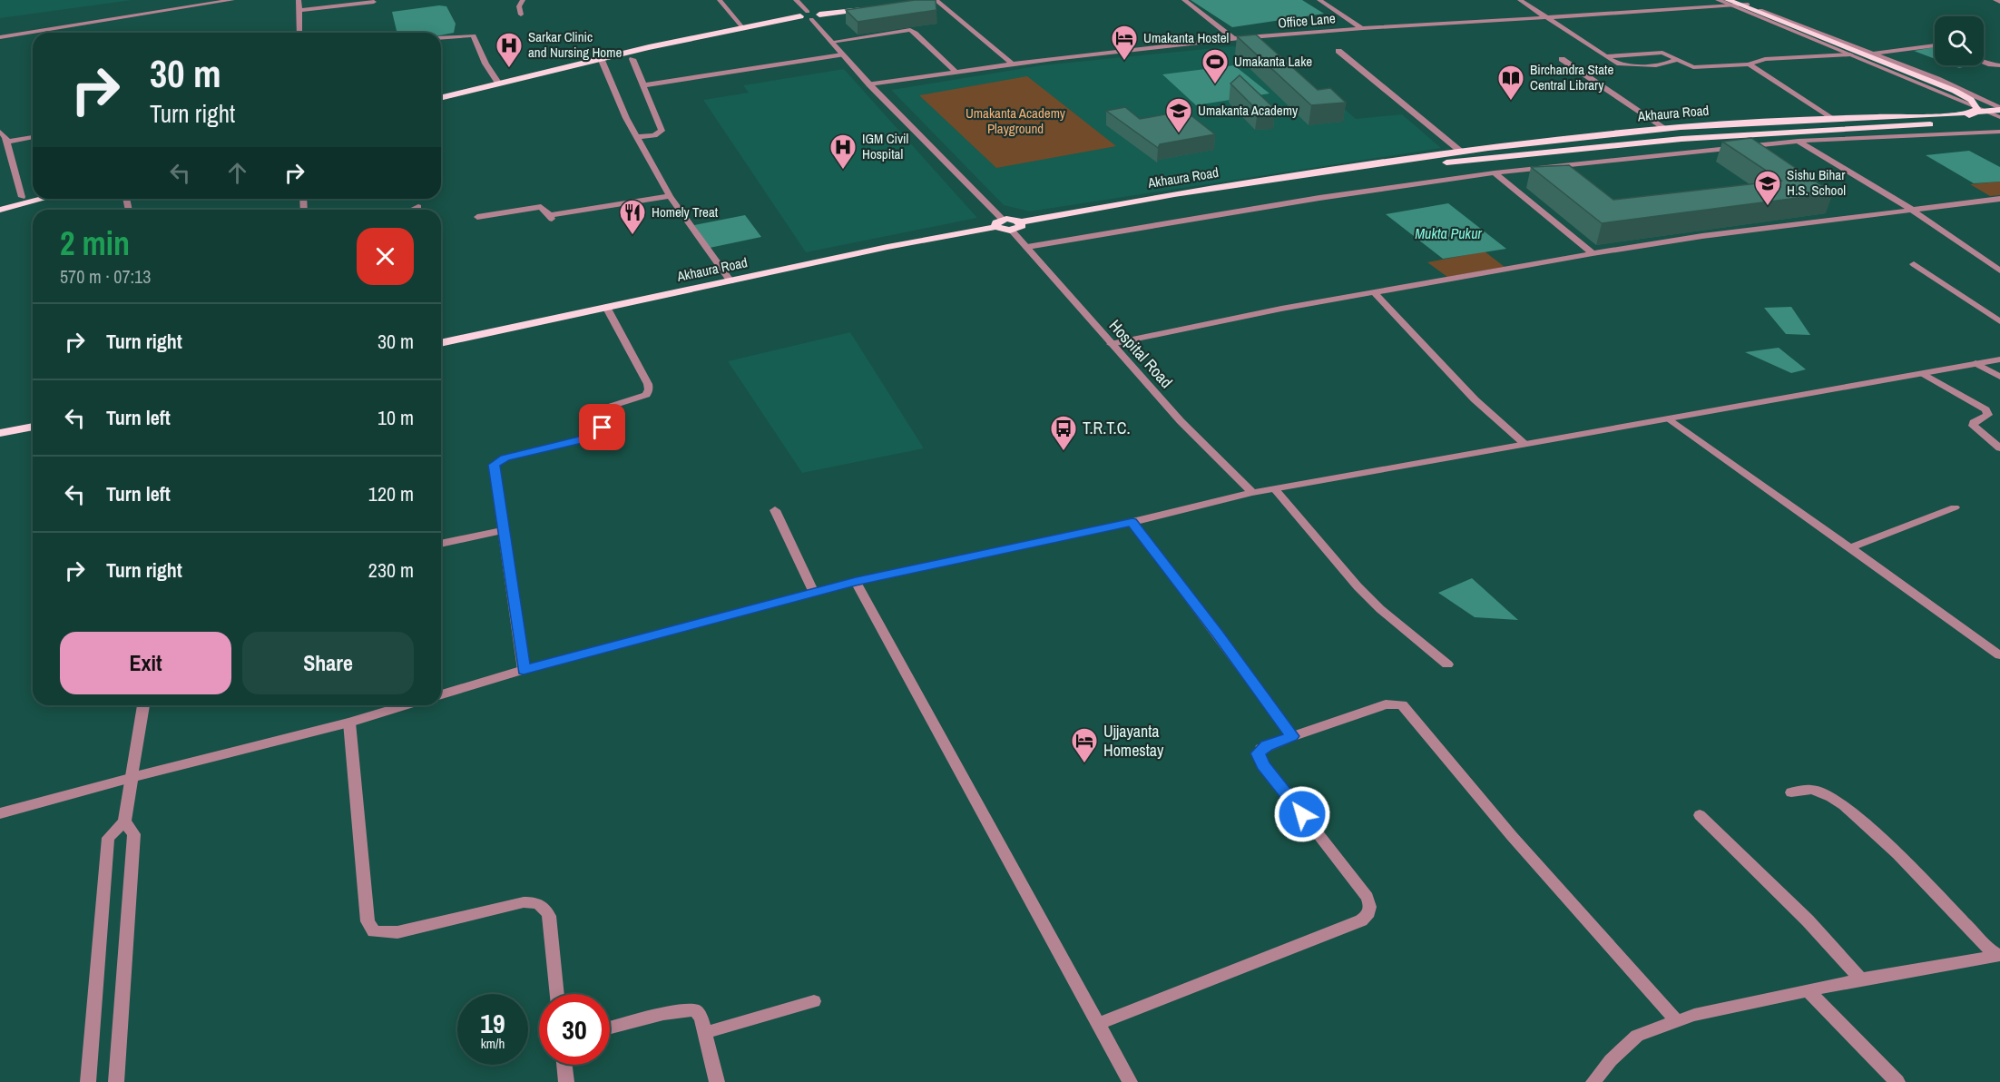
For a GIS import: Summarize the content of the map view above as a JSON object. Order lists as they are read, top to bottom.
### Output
{
  "streets": {
    "main road": ["Akhaura Road"],
    "street": ["Office Lane", "Hospital Road"]
  },
  "water": ["Mukta Pukur"],
  "parks": ["Umakanta Academy Playground"],
  "places": {
    "hotel": ["Umakanta Hostel", "Ujjayanta Homestay"],
    "hospital": ["Sarkar Clinic and Nursing Home", "IGM Civil Hospital"],
    "sports": ["Umakanta Lake"],
    "library": ["Birchandra State Central Library"],
    "school or university": ["Umakanta Academy", "Sishu Bihar H.S. School"],
    "restaurant": ["Homely Treat"],
    "bus stop": ["T.R.T.C."]
  },
  "page": {
    "turn": ["30 m", "Turn right"],
    "heading": ["2 min", "570 m · 07:13"],
    "list": [
      {
        "name": "Turn right",
        "value": "30 m"
      },
      {
        "name": "Turn left",
        "value": "10 m"
      },
      {
        "name": "Turn left",
        "value": "120 m"
      },
      {
        "name": "Turn right",
        "value": "230 m"
      }
    ],
    "buttons": ["Exit", "Share"],
    "speed": "19 km/h",
    "limit": "30"
  }
}
